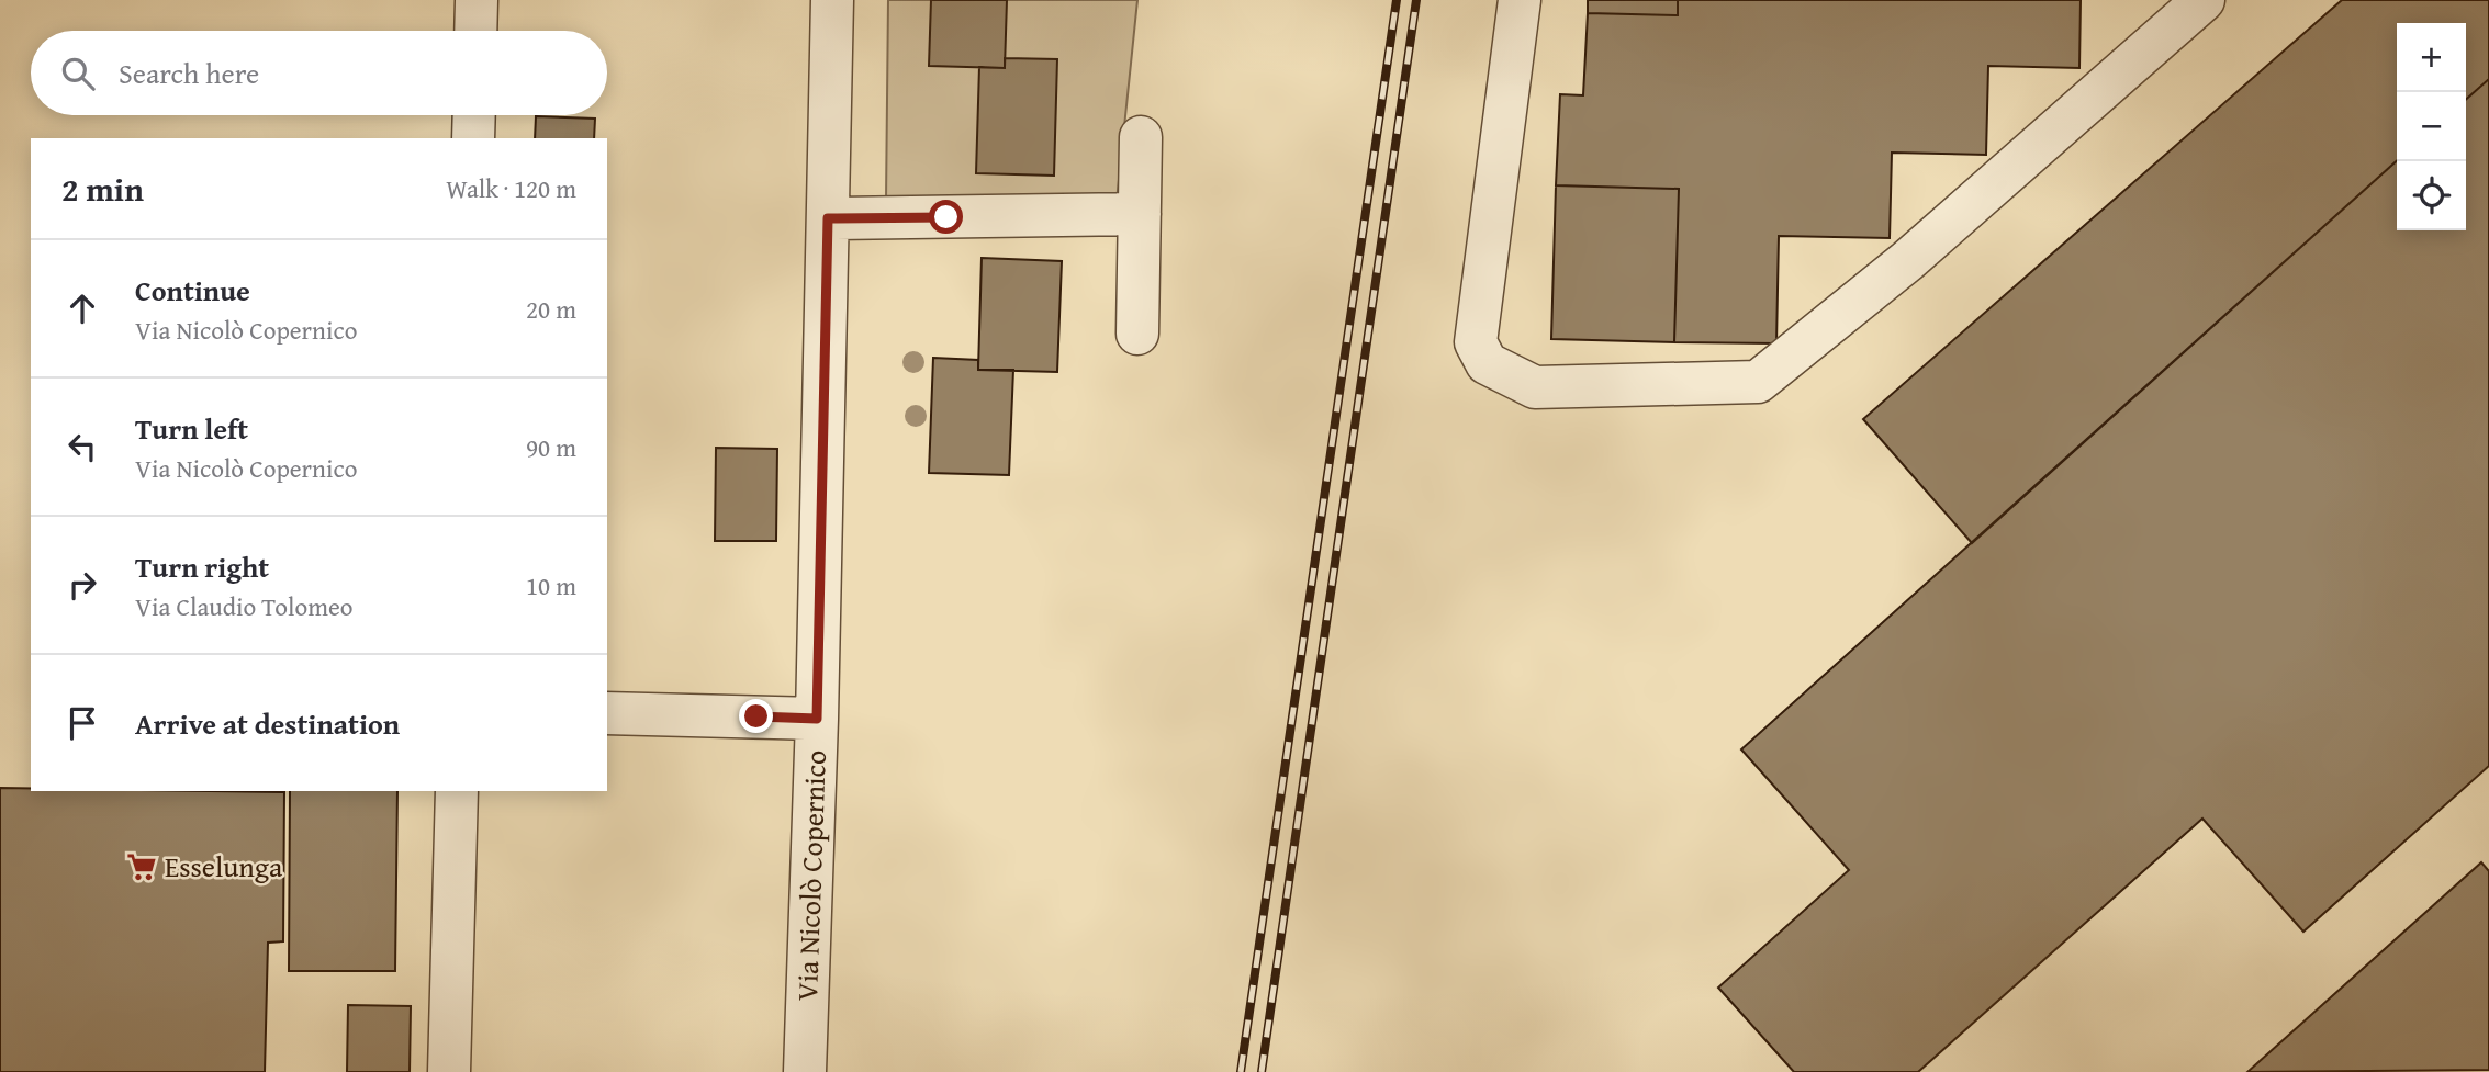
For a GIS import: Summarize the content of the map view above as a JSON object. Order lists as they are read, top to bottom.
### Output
{
  "streets": {
    "street": ["Via Nicolò Copernico"]
  },
  "places": {
    "supermarket": ["Esselunga"]
  },
  "page": {
    "map_buttons": ["+", "−"],
    "search": "Search here",
    "heading": ["2 min", "Walk · 120 m"],
    "list": [
      ["Continue", "Via Nicolò Copernico", "20 m"],
      ["Turn left", "Via Nicolò Copernico", "90 m"],
      ["Turn right", "Via Claudio Tolomeo", "10 m"],
      "Arrive at destination"
    ]
  }
}
